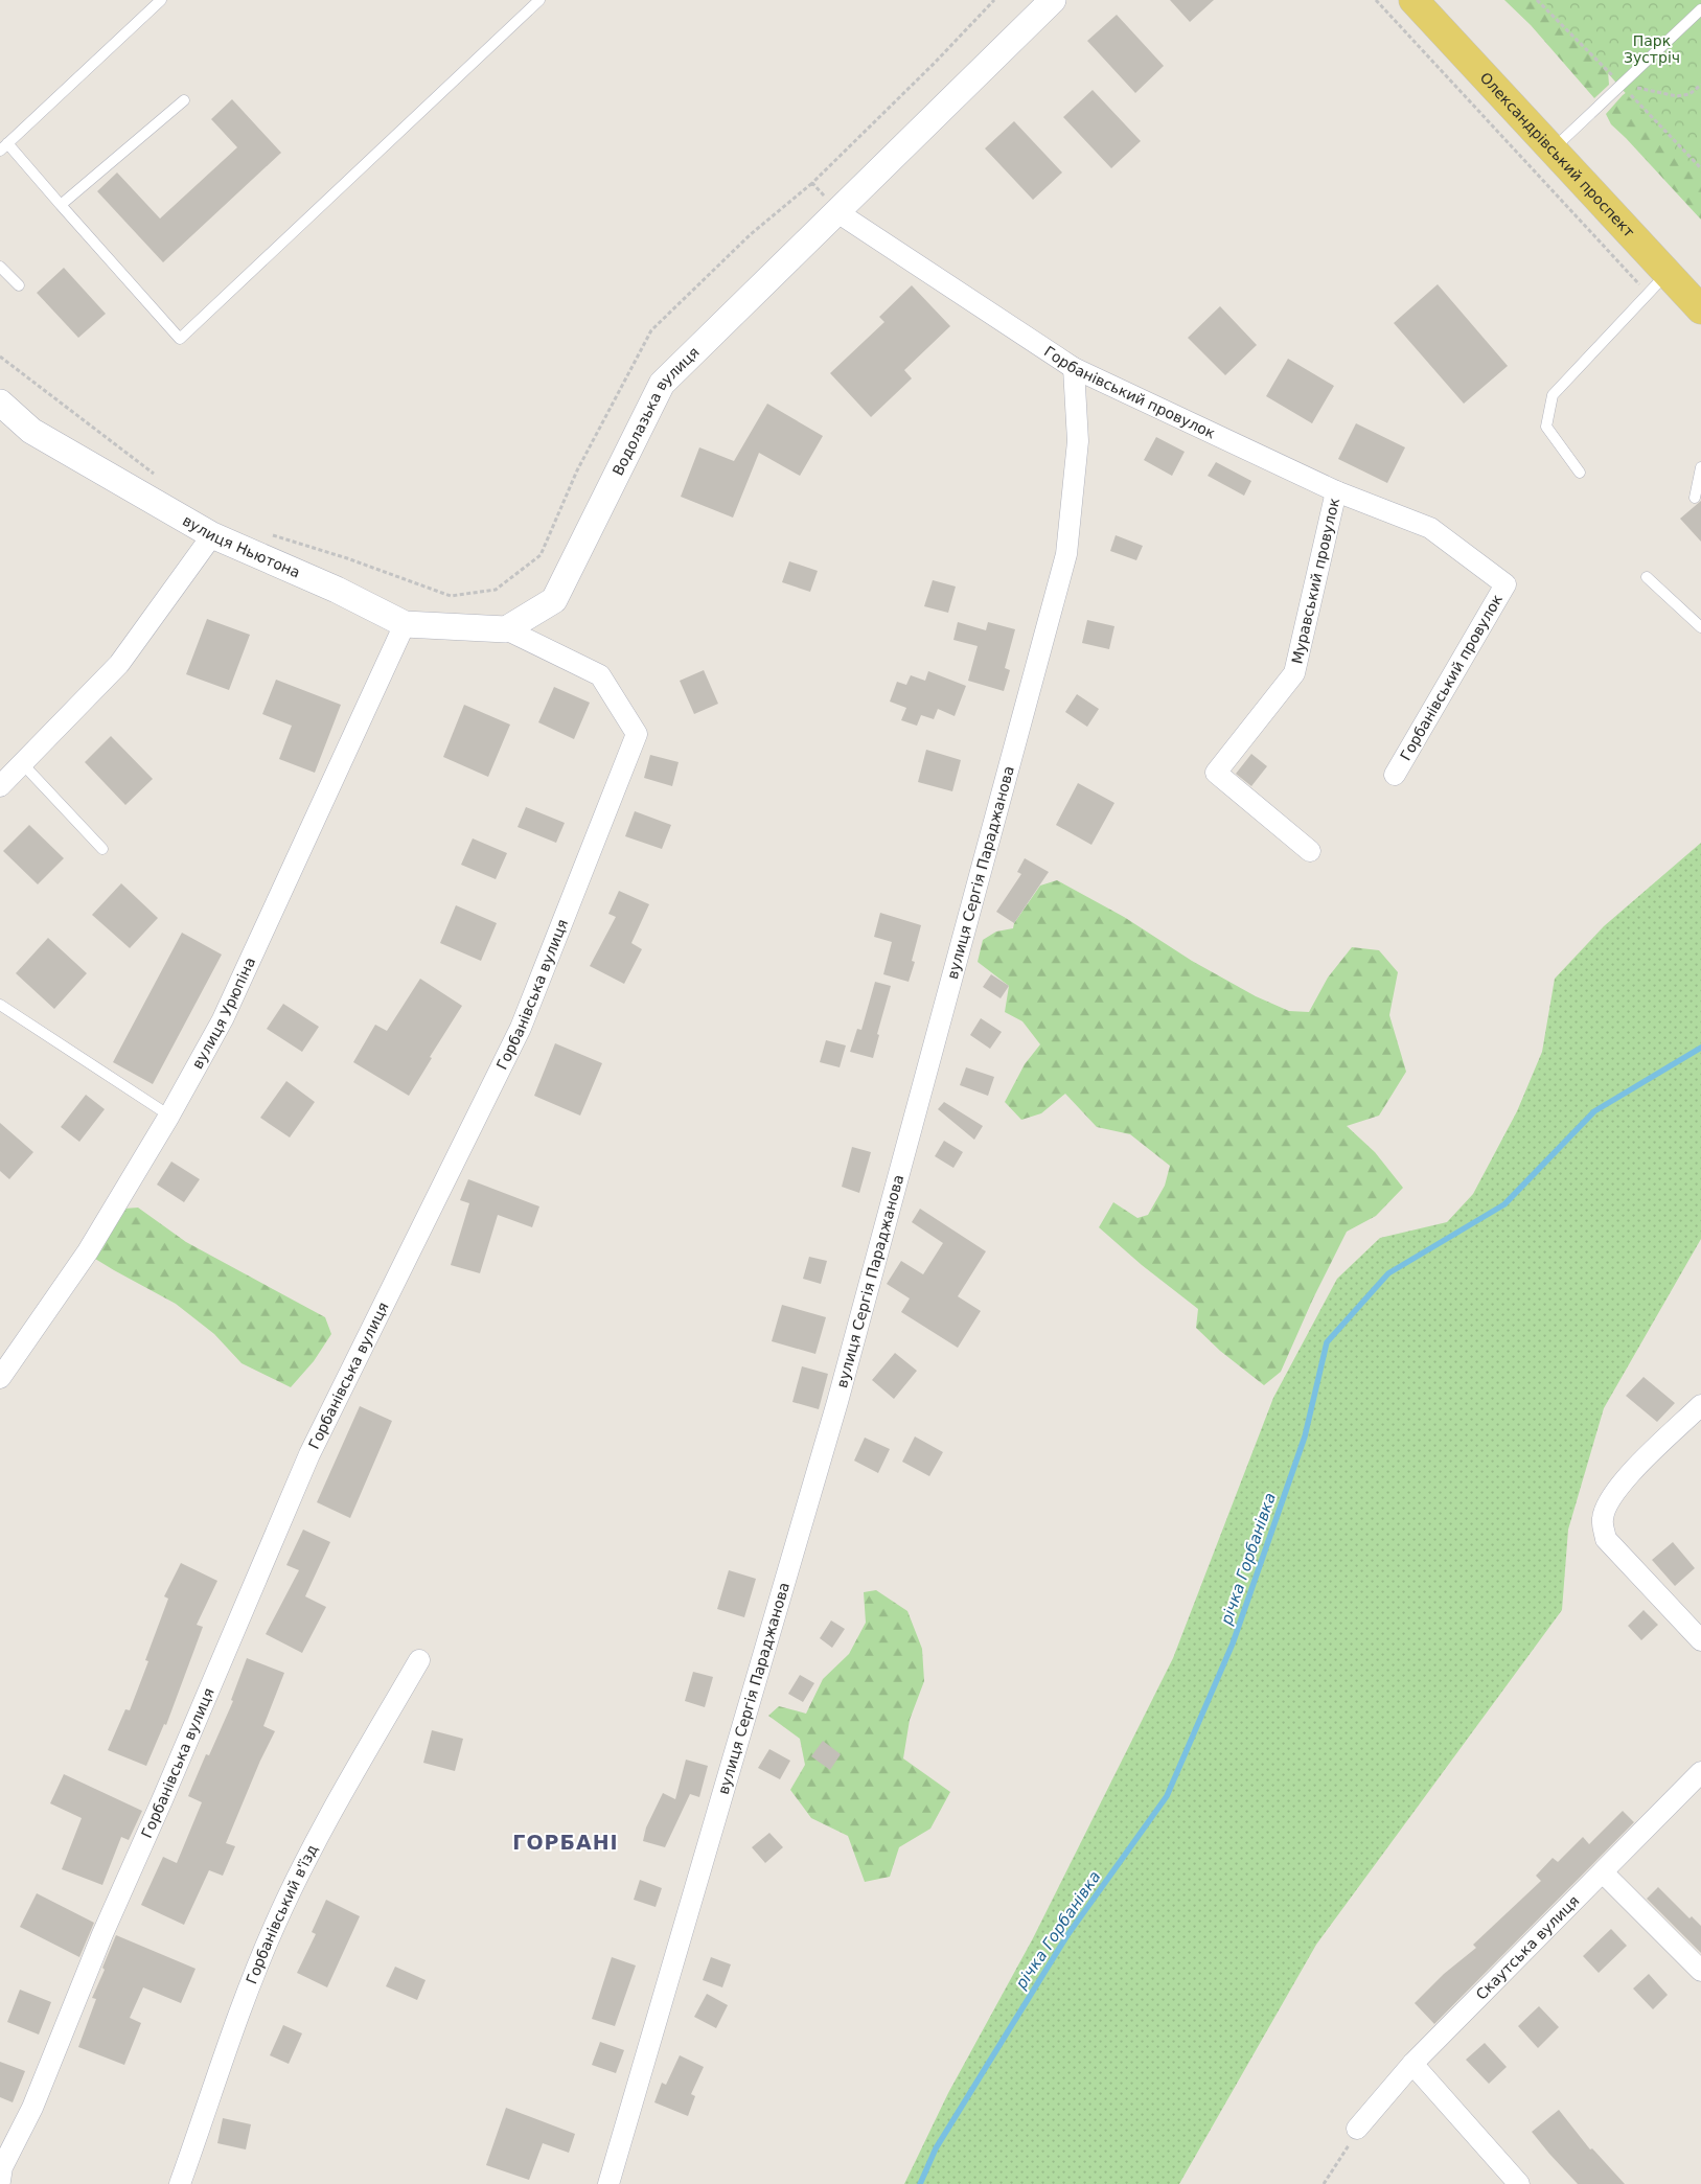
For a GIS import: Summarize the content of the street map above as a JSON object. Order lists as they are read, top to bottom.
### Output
{
  "streets": {
    "main road": ["Олександрівський проспект"],
    "street": [
      "Горбанівський провулок",
      "Водолазька вулиця",
      "вулиця Ньютона",
      "Муравський провулок",
      "вулиця Сергія Параджанова",
      "Горбанівська вулиця",
      "вулиця Урюпіна",
      "Горбанівський в'їзд",
      "Скаутська вулиця"
    ]
  },
  "crossings": [
    ["Горбанівський провулок", "Водолазька вулиця"],
    ["Горбанівський провулок", "Муравський провулок"],
    ["Горбанівський провулок", "вулиця Сергія Параджанова"],
    ["Водолазька вулиця", "вулиця Ньютона"],
    ["Водолазька вулиця", "Горбанівська вулиця"],
    ["вулиця Ньютона", "Горбанівська вулиця"],
    ["вулиця Ньютона", "вулиця Урюпіна"]
  ],
  "districts": ["ГОРБАНІ"],
  "water": ["річка Горбанівка"],
  "parks": ["Парк Зустріч"]
}
